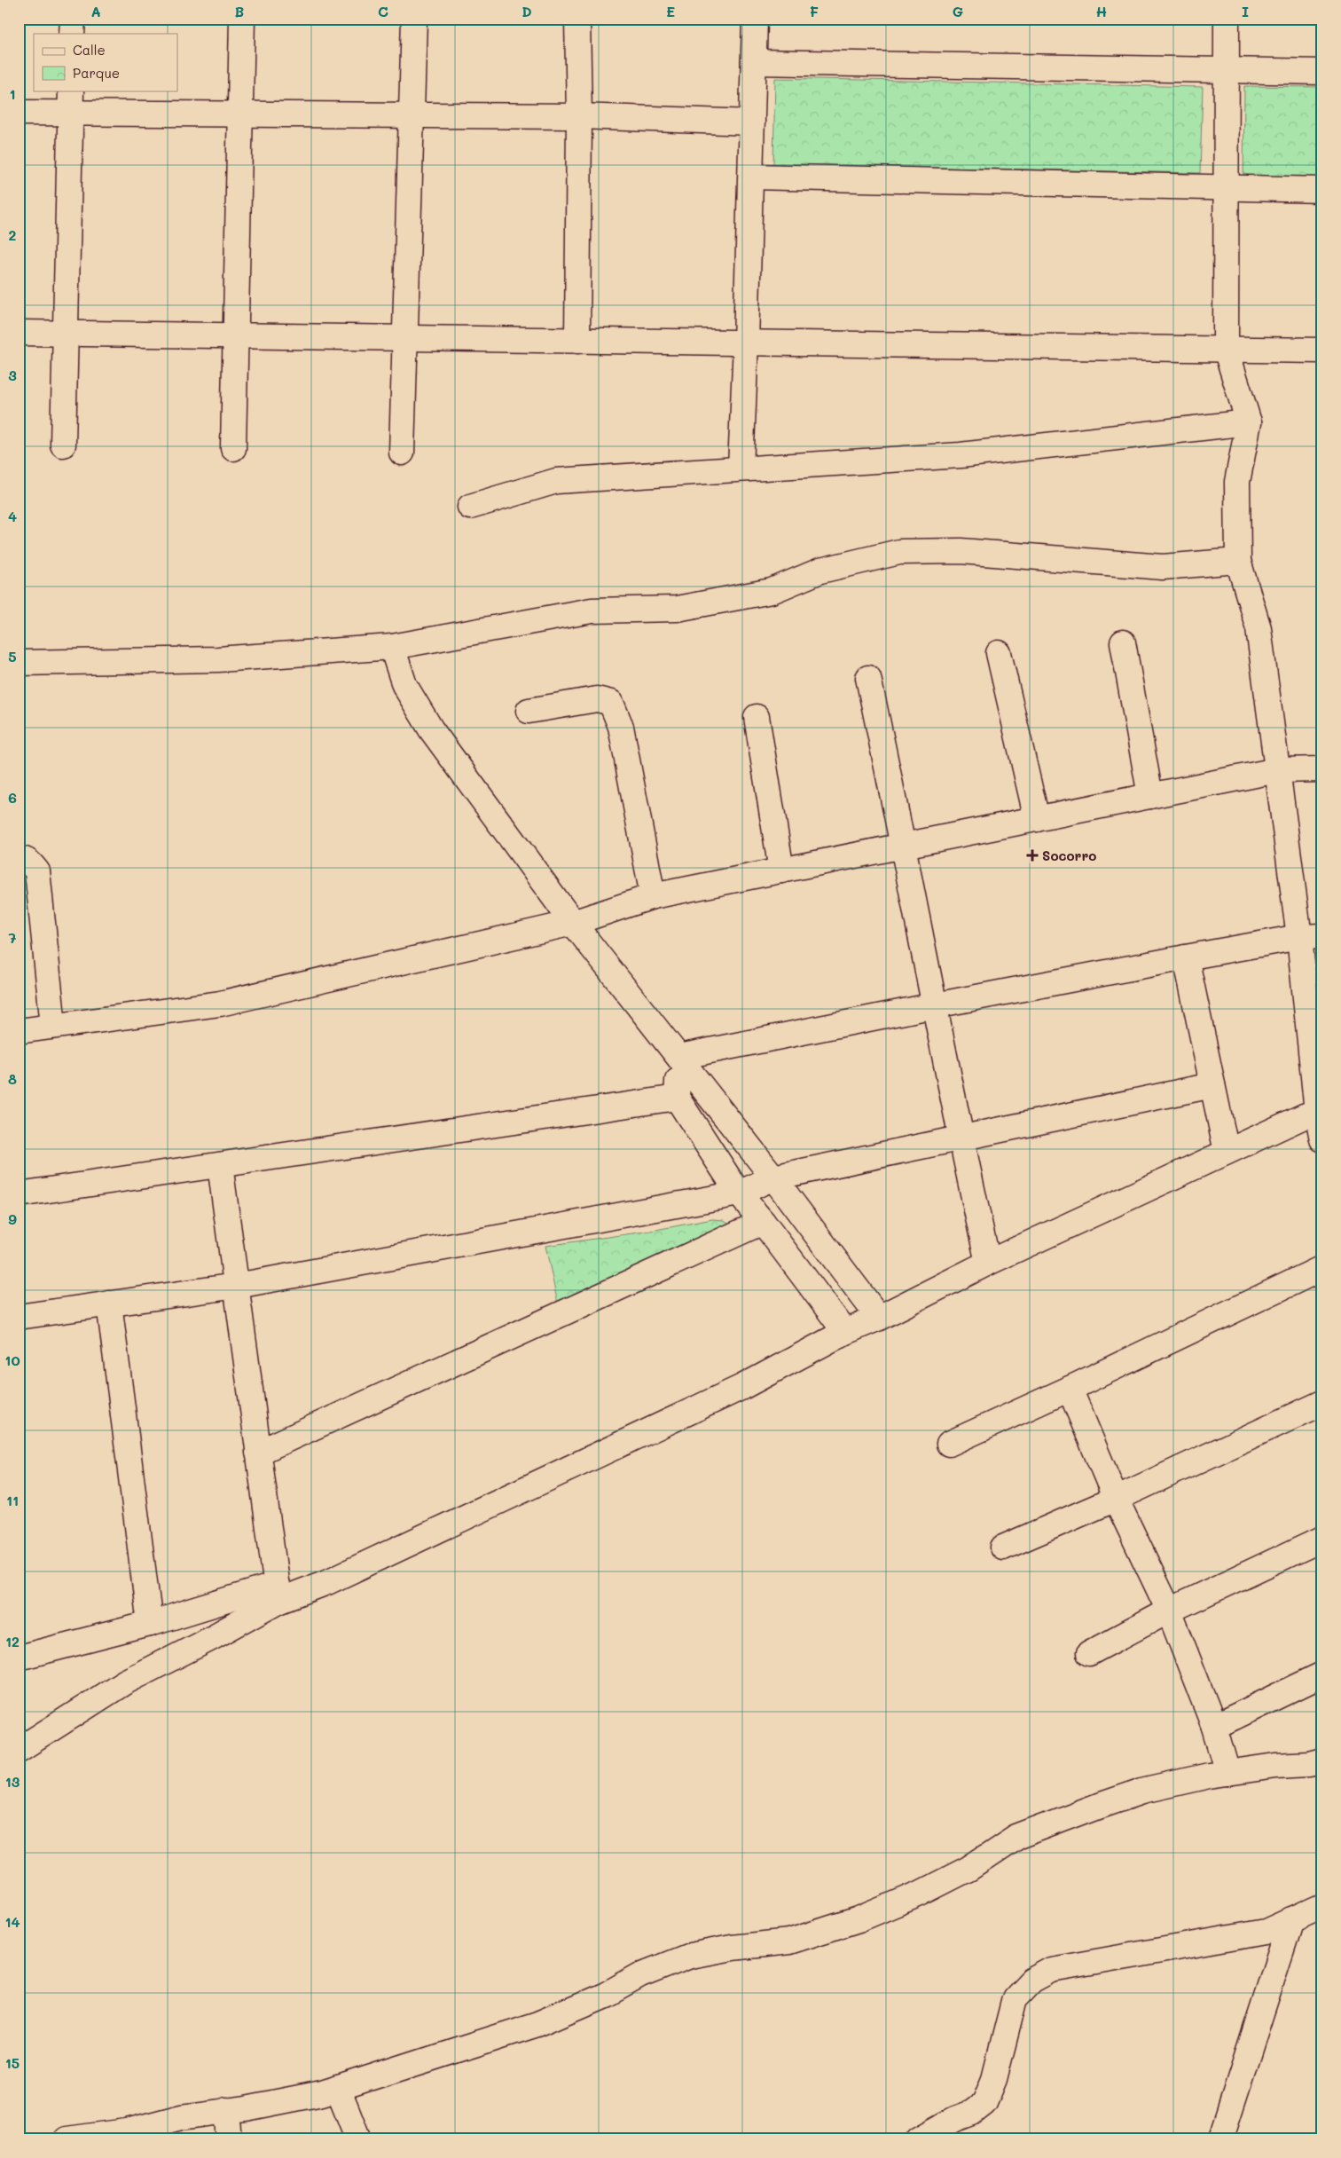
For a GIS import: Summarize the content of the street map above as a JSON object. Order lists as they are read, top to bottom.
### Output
{
  "places": {
    "health": ["Socorro"]
  },
  "legend": ["Calle", "Parque"],
  "grid": {
    "columns": [
      "A",
      "B",
      "C",
      "D",
      "E",
      "F",
      "G",
      "H",
      "I"
    ],
    "rows": [
      "1",
      "2",
      "3",
      "4",
      "5",
      "6",
      "7",
      "8",
      "9",
      "10",
      "11",
      "12",
      "13",
      "14",
      "15"
    ]
  }
}
